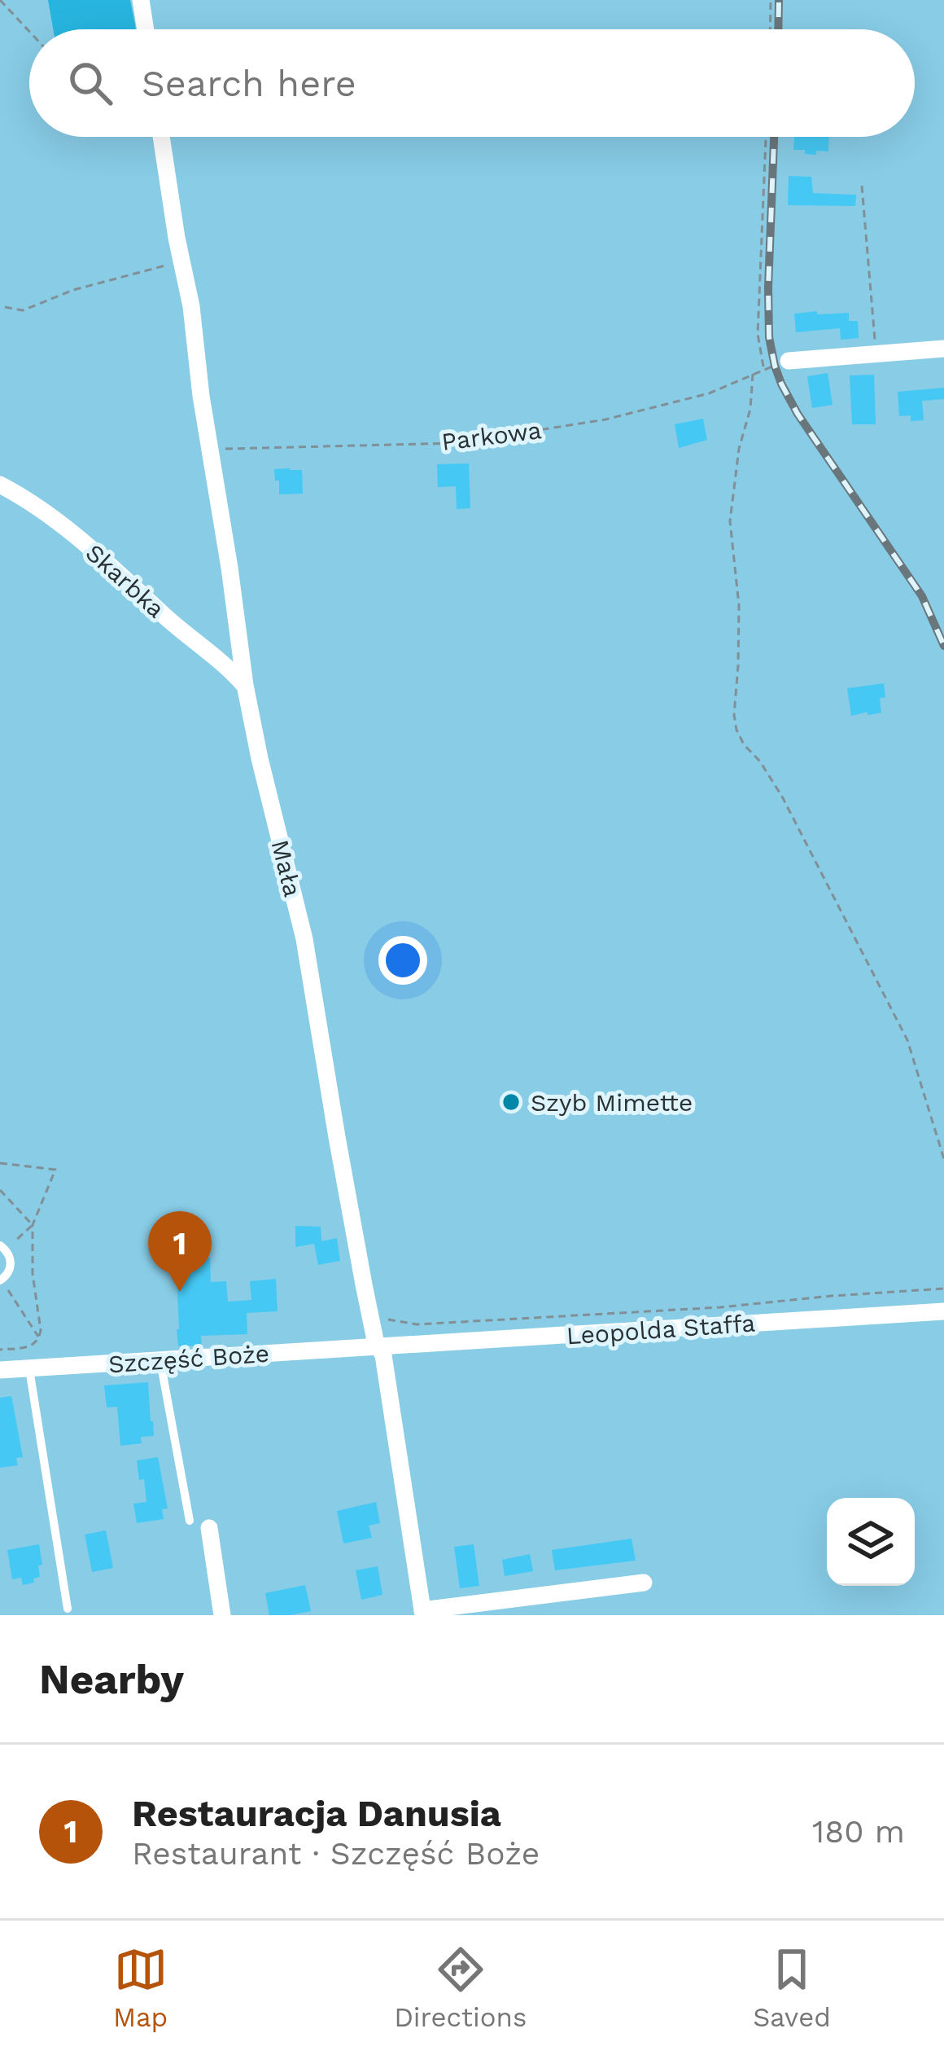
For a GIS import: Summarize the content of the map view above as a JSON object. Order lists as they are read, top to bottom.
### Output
{
  "streets": {
    "street": [
      "Skarbka",
      "Mała",
      "Leopolda Staffa",
      "Szczęść Boże"
    ],
    "path": ["Parkowa"]
  },
  "crossings": [
    ["Parkowa", "Mała"],
    ["Skarbka", "Mała"],
    ["Mała", "Leopolda Staffa"],
    ["Mała", "Szczęść Boże"],
    ["Leopolda Staffa", "Szczęść Boże"]
  ],
  "places": ["Szyb Mimette"],
  "page": {
    "search": "Search here",
    "pins": "1",
    "heading": "Nearby",
    "list": [
      {
        "mark": "1",
        "name": "Restauracja Danusia",
        "note": "Restaurant · Szczęść Boże",
        "value": "180 m"
      }
    ],
    "nav": ["Map", "Directions", "Saved"]
  }
}
